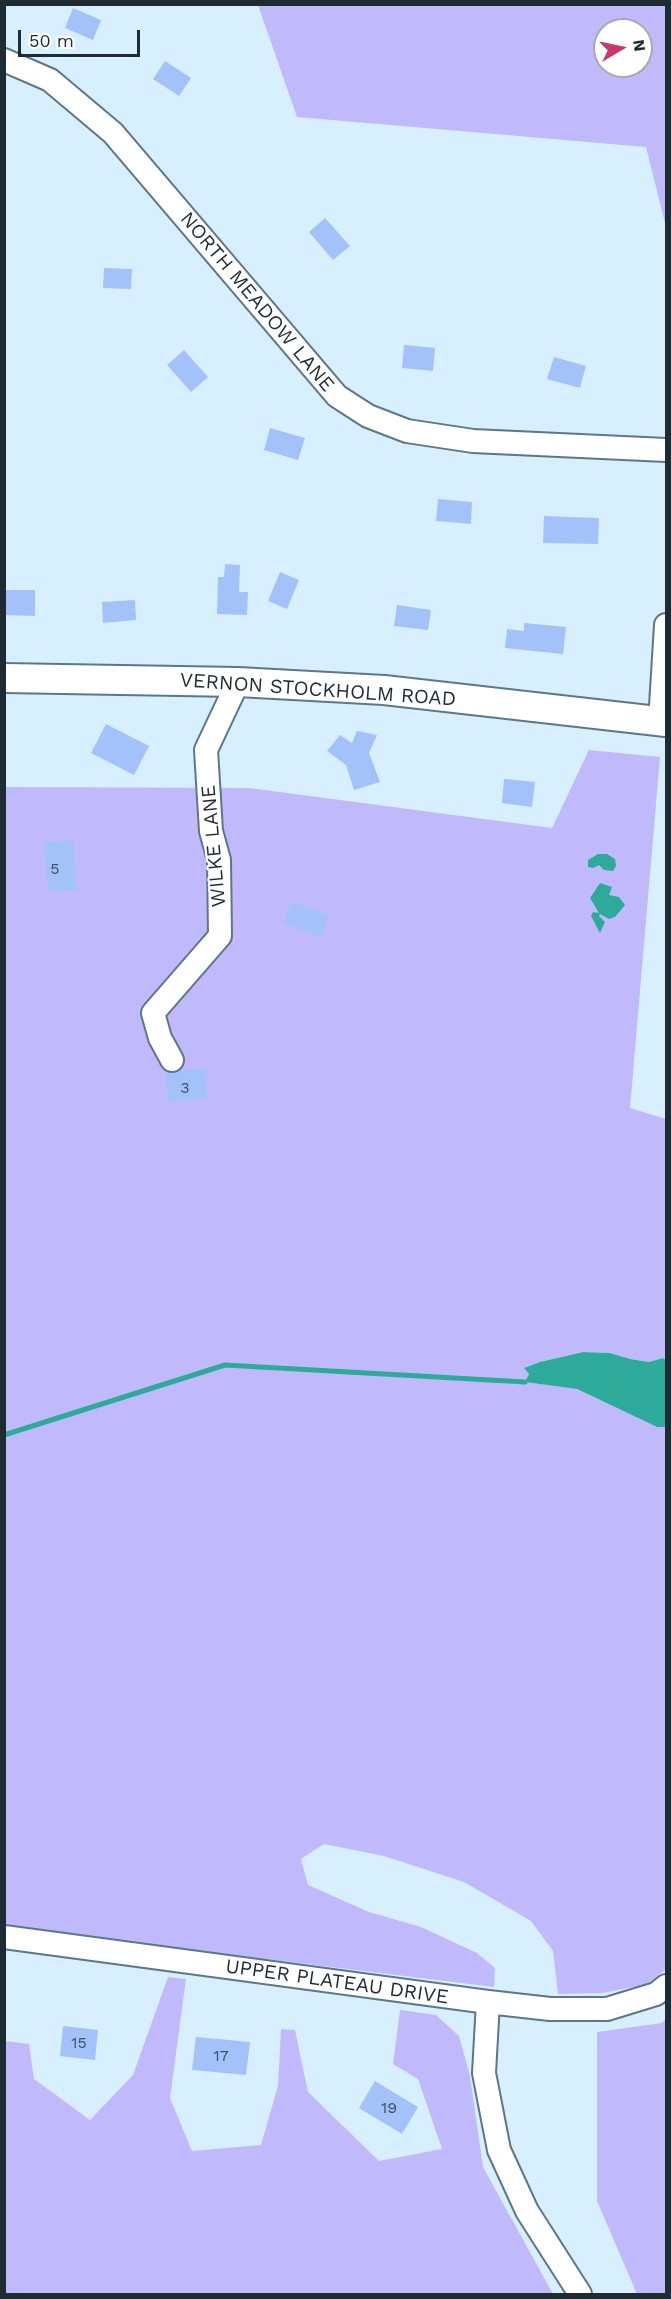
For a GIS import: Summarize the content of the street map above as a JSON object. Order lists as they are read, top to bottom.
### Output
{
  "streets": {
    "main road": ["VERNON STOCKHOLM ROAD"],
    "street": ["NORTH MEADOW LANE", "WILKE LANE", "UPPER PLATEAU DRIVE"]
  },
  "crossings": [
    ["VERNON STOCKHOLM ROAD", "WILKE LANE"]
  ],
  "house_numbers": [
    "5",
    "3",
    "15",
    "17",
    "19"
  ],
  "scale_bar": "50 m",
  "north": "right"
}
